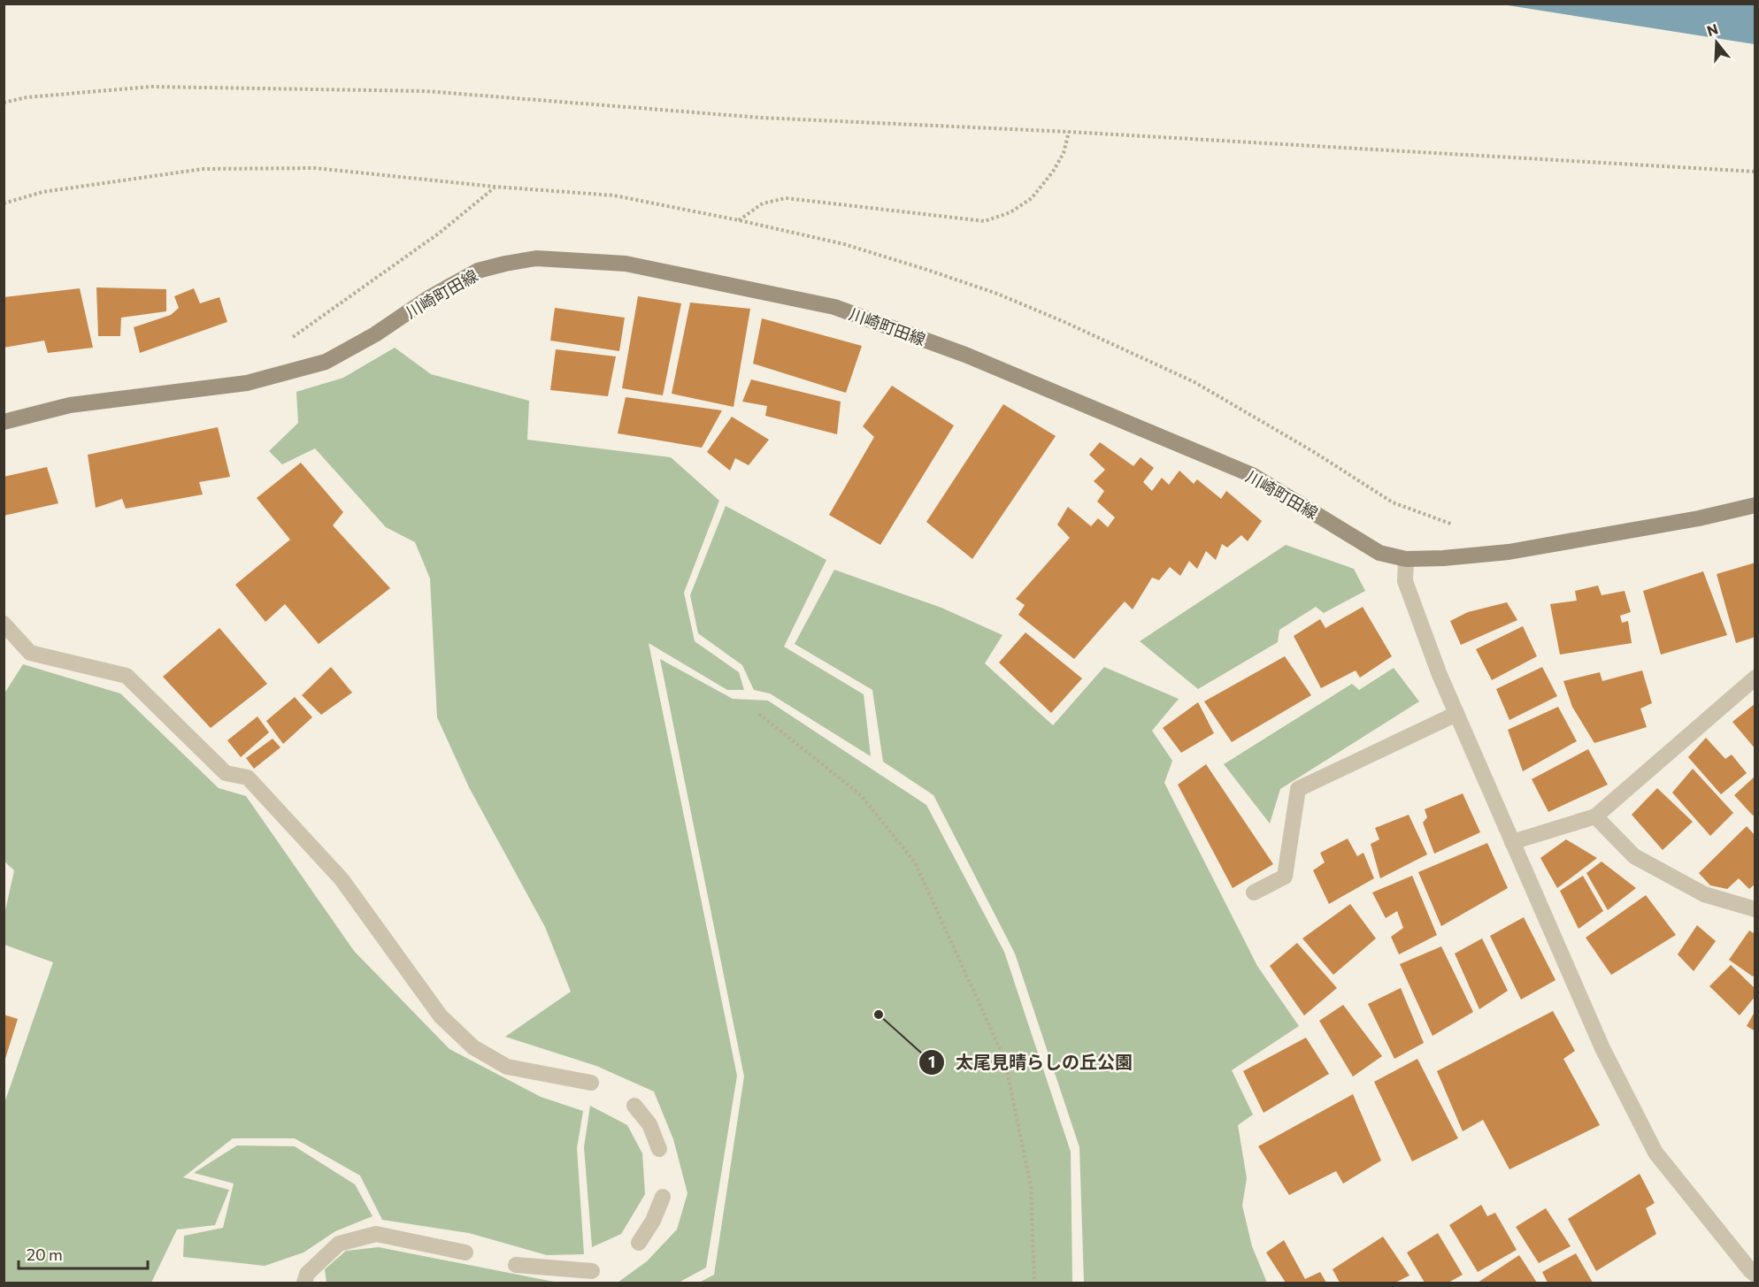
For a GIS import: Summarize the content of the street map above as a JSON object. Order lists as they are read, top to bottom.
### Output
{
  "streets": {
    "main road": ["川崎町田線"]
  },
  "places": ["太尾見晴らしの丘公園"],
  "scale_bar": "20 m",
  "north": "top"
}
